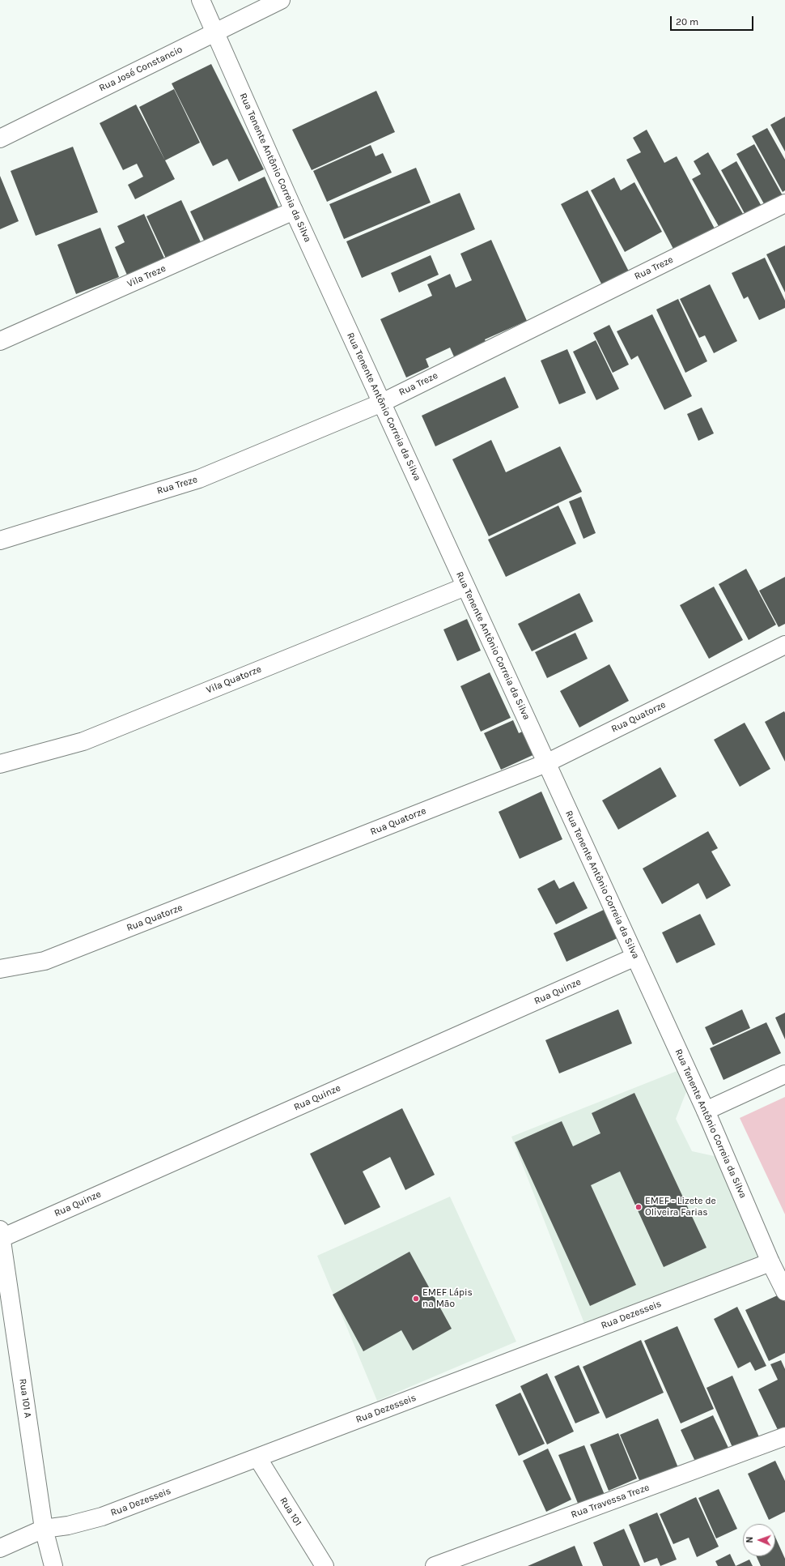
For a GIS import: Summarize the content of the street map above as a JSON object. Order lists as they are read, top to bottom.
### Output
{
  "streets": {
    "street": [
      "Rua José Constancio",
      "Rua Tenente Antônio Correia da Silva",
      "Rua Treze",
      "Vila Treze",
      "Vila Quatorze",
      "Rua Quatorze",
      "Rua Quinze",
      "Rua Dezesseis",
      "Rua 101 A",
      "Rua Travessa Treze",
      "Rua 101"
    ]
  },
  "crossings": [
    ["Rua José Constancio", "Rua Tenente Antônio Correia da Silva"],
    ["Rua Tenente Antônio Correia da Silva", "Rua Treze"],
    ["Rua Tenente Antônio Correia da Silva", "Vila Treze"],
    ["Rua Tenente Antônio Correia da Silva", "Vila Quatorze"],
    ["Rua Tenente Antônio Correia da Silva", "Rua Quatorze"],
    ["Rua Tenente Antônio Correia da Silva", "Rua Quinze"],
    ["Rua Tenente Antônio Correia da Silva", "Rua Dezesseis"],
    ["Rua Quinze", "Rua 101 A"],
    ["Rua Dezesseis", "Rua 101 A"],
    ["Rua Dezesseis", "Rua 101"]
  ],
  "places": ["EMEF - Lizete de Oliveira Farias", "EMEF Lápis na Mão"],
  "scale_bar": "20 m",
  "north": "left"
}
